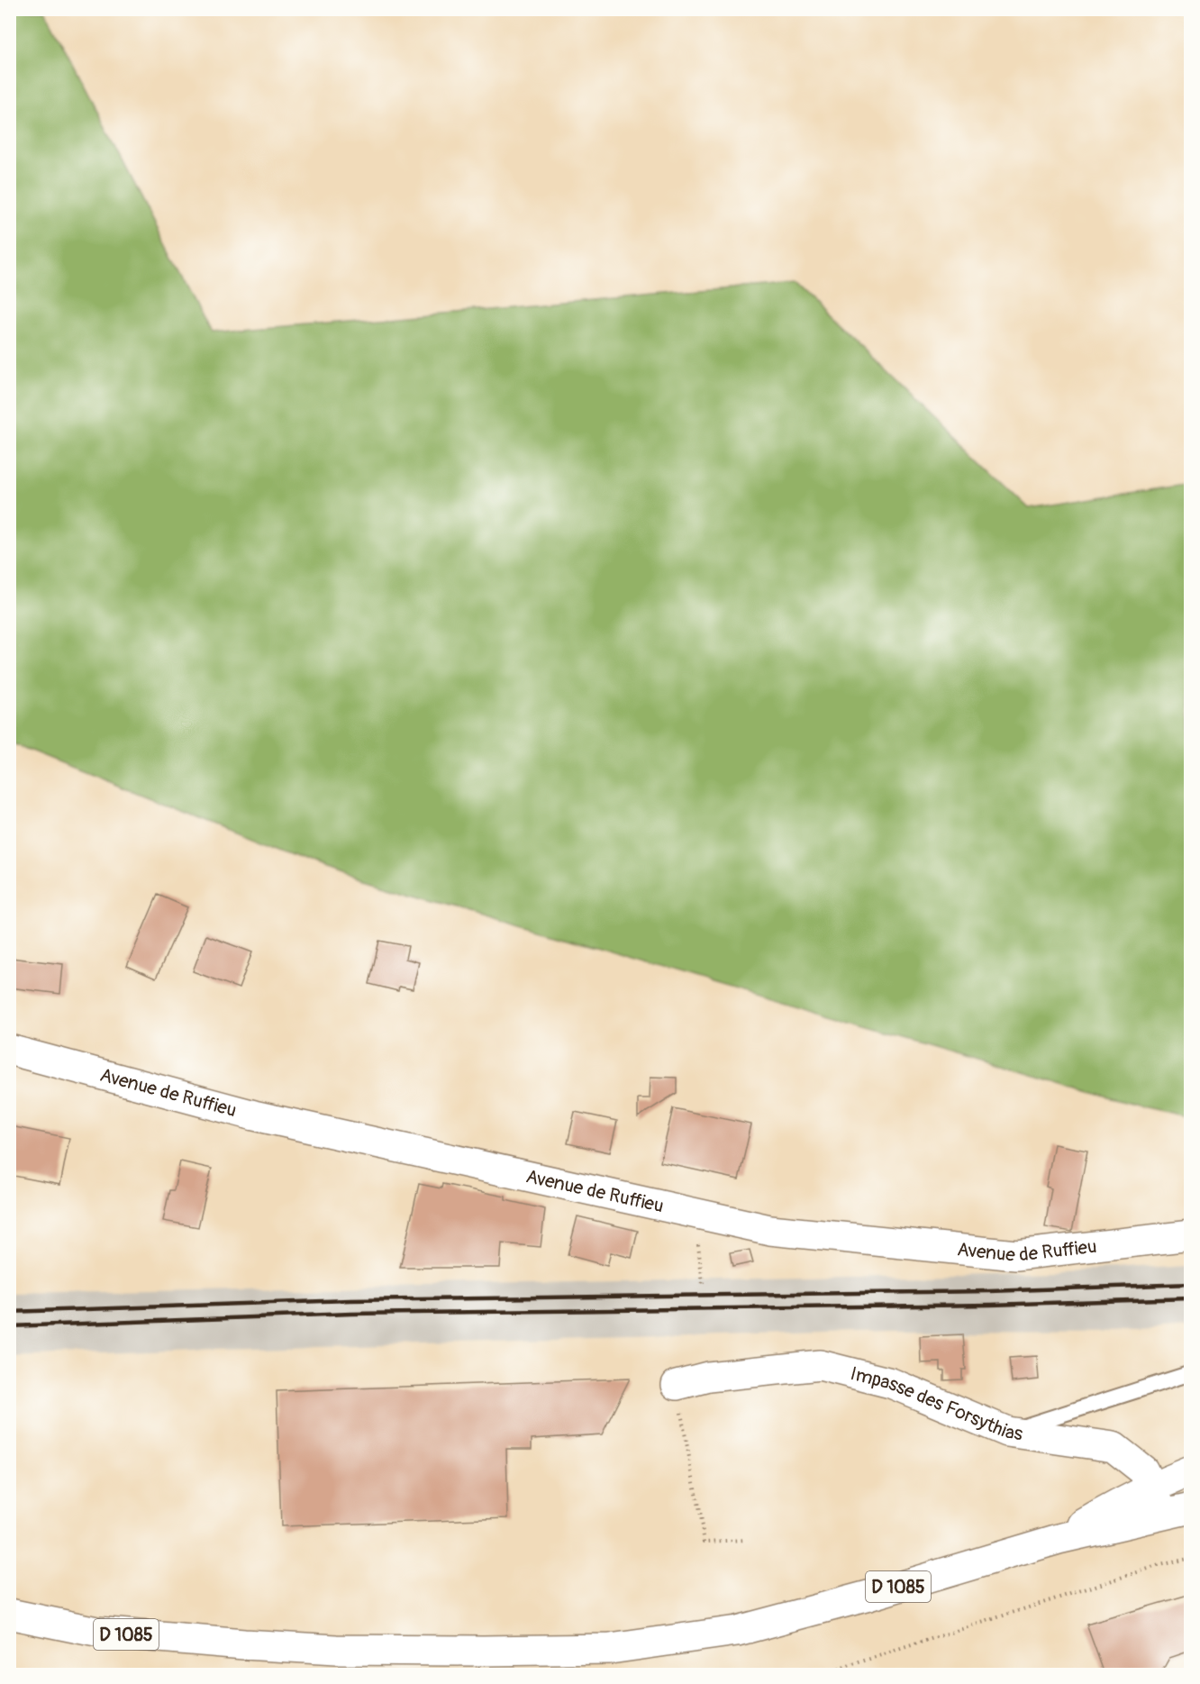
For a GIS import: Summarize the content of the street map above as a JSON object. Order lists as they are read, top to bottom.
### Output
{
  "streets": {
    "street": ["Avenue de Ruffieu", "Impasse des Forsythias", "D 1085"]
  },
  "crossings": [
    ["Impasse des Forsythias", "D 1085"]
  ]
}
